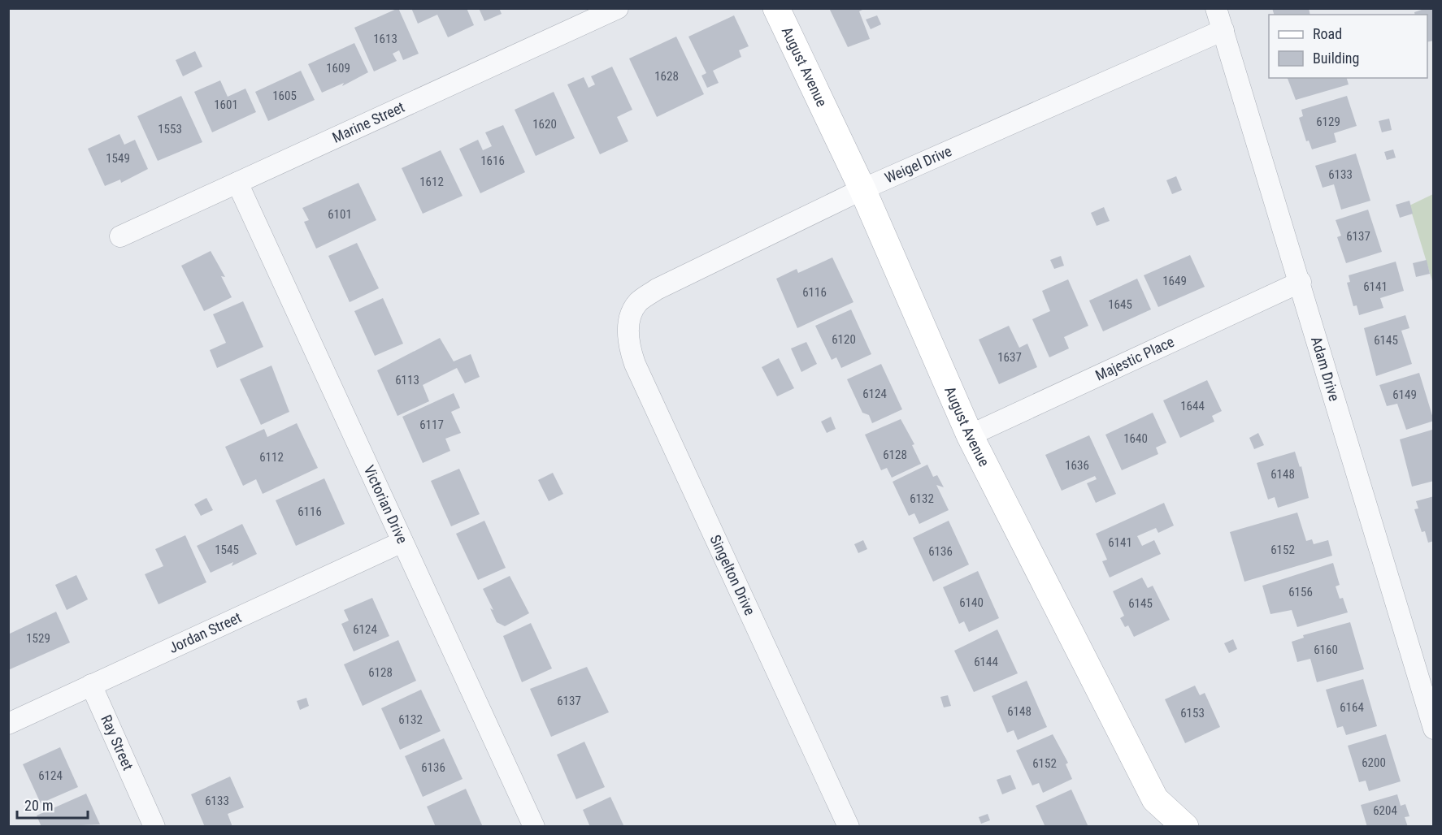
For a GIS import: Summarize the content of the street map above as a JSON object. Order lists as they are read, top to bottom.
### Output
{
  "streets": {
    "street": [
      "August Avenue",
      "Marine Street",
      "Weigel Drive",
      "Majestic Place",
      "Adam Drive",
      "Victorian Drive",
      "Singelton Drive",
      "Jordan Street",
      "Ray Street"
    ]
  },
  "crossings": [
    ["August Avenue", "Weigel Drive"],
    ["August Avenue", "Majestic Place"],
    ["Marine Street", "Victorian Drive"],
    ["Weigel Drive", "Adam Drive"],
    ["Weigel Drive", "Singelton Drive"],
    ["Majestic Place", "Adam Drive"],
    ["Victorian Drive", "Jordan Street"],
    ["Jordan Street", "Ray Street"]
  ],
  "house_numbers": [
    "1613",
    "1609",
    "1628",
    "1605",
    "1601",
    "6129",
    "1620",
    "1553",
    "1549",
    "1616",
    "6133",
    "1612",
    "6101",
    "6137",
    "1649",
    "6141",
    "6116",
    "1645",
    "6120",
    "6145",
    "1637",
    "6113",
    "6124",
    "6149",
    "1644",
    "6117",
    "1640",
    "6128",
    "6112",
    "1636",
    "6148",
    "6132",
    "6116",
    "6141",
    "1545",
    "6152",
    "6136",
    "6156",
    "6140",
    "6145",
    "6124",
    "1529",
    "6160",
    "6144",
    "6128",
    "6137",
    "6164",
    "6148",
    "6153",
    "6132",
    "6200",
    "6152",
    "6136",
    "6124",
    "6133",
    "6204"
  ],
  "legend": ["Road", "Building"],
  "scale_bar": "20 m"
}
